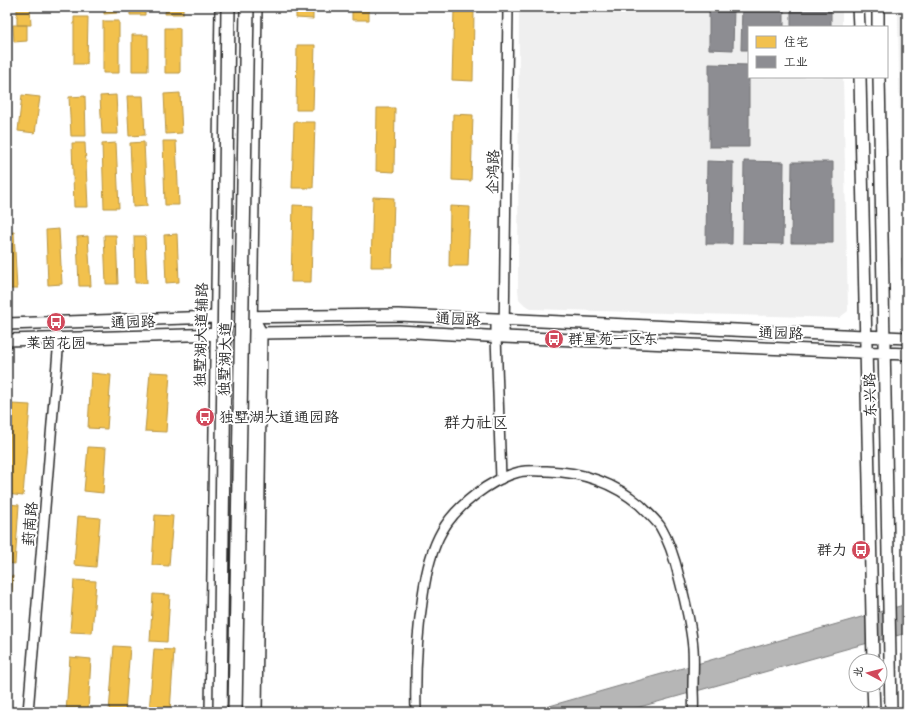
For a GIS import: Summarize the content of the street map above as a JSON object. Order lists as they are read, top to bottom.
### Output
{
  "streets": {
    "highway": ["独墅湖大道"],
    "main road": ["通园路", "独墅湖大道辅路", "东兴路"],
    "street": ["企鸿路", "葑南路"]
  },
  "crossings": [
    ["企鸿路", "通园路"],
    ["通园路", "独墅湖大道辅路"],
    ["通园路", "东兴路"],
    ["通园路", "葑南路"]
  ],
  "districts": ["群力社区"],
  "places": {
    "bus stop": [
      "莱茵花园",
      "群星苑一区东",
      "独墅湖大道通园路",
      "群力"
    ]
  },
  "legend": ["住宅", "工业"],
  "north": "left"
}
